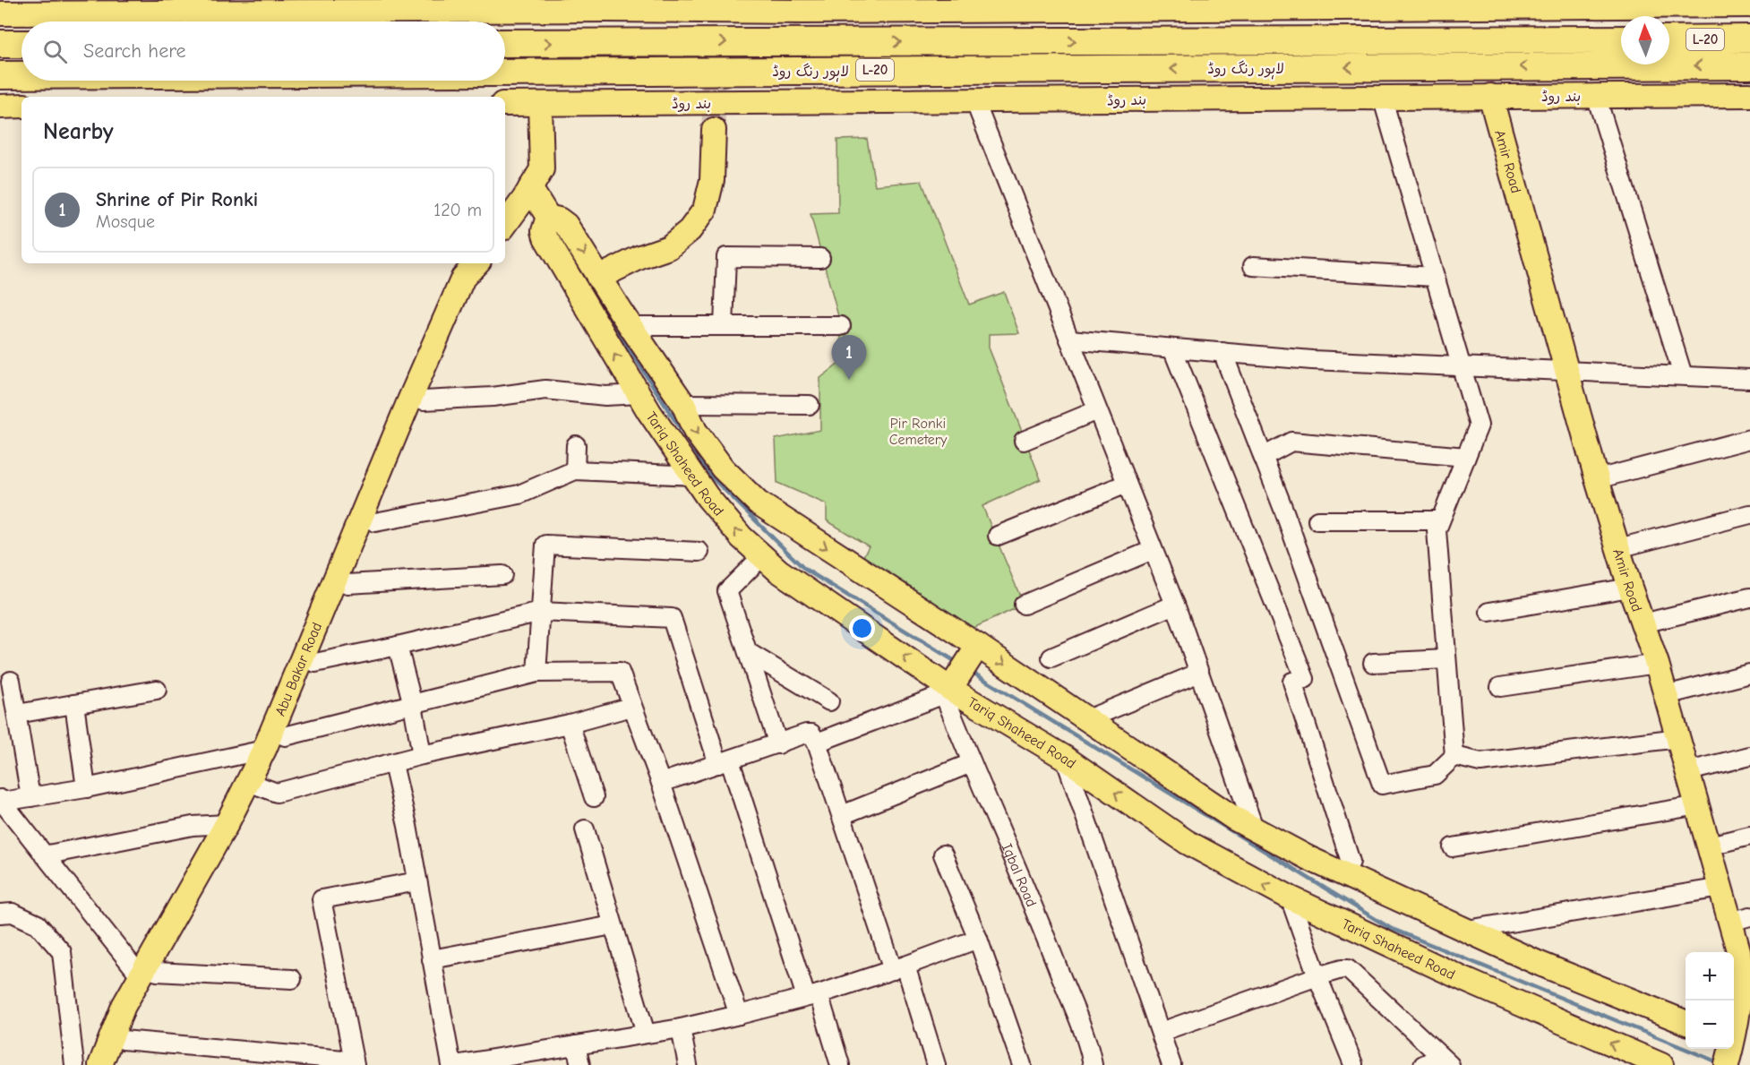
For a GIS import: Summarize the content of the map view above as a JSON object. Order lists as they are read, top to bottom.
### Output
{
  "streets": {
    "highway": ["L-20", "لاہور رنگ روڈ"],
    "main road": [
      "بند روڈ",
      "Amir Road",
      "Tariq Shaheed Road",
      "Abu Bakar Road"
    ],
    "street": ["Iqbal Road"]
  },
  "crossings": [
    ["بند روڈ", "Amir Road"],
    ["Tariq Shaheed Road", "Iqbal Road"]
  ],
  "parks": ["Pir Ronki Cemetery"],
  "north": "top",
  "page": {
    "search": "Search here",
    "heading": "Nearby",
    "list": [
      {
        "mark": "1",
        "name": "Shrine of Pir Ronki",
        "note": "Mosque",
        "value": "120 m"
      }
    ],
    "pins": "1",
    "map_buttons": ["+", "−"]
  }
}
